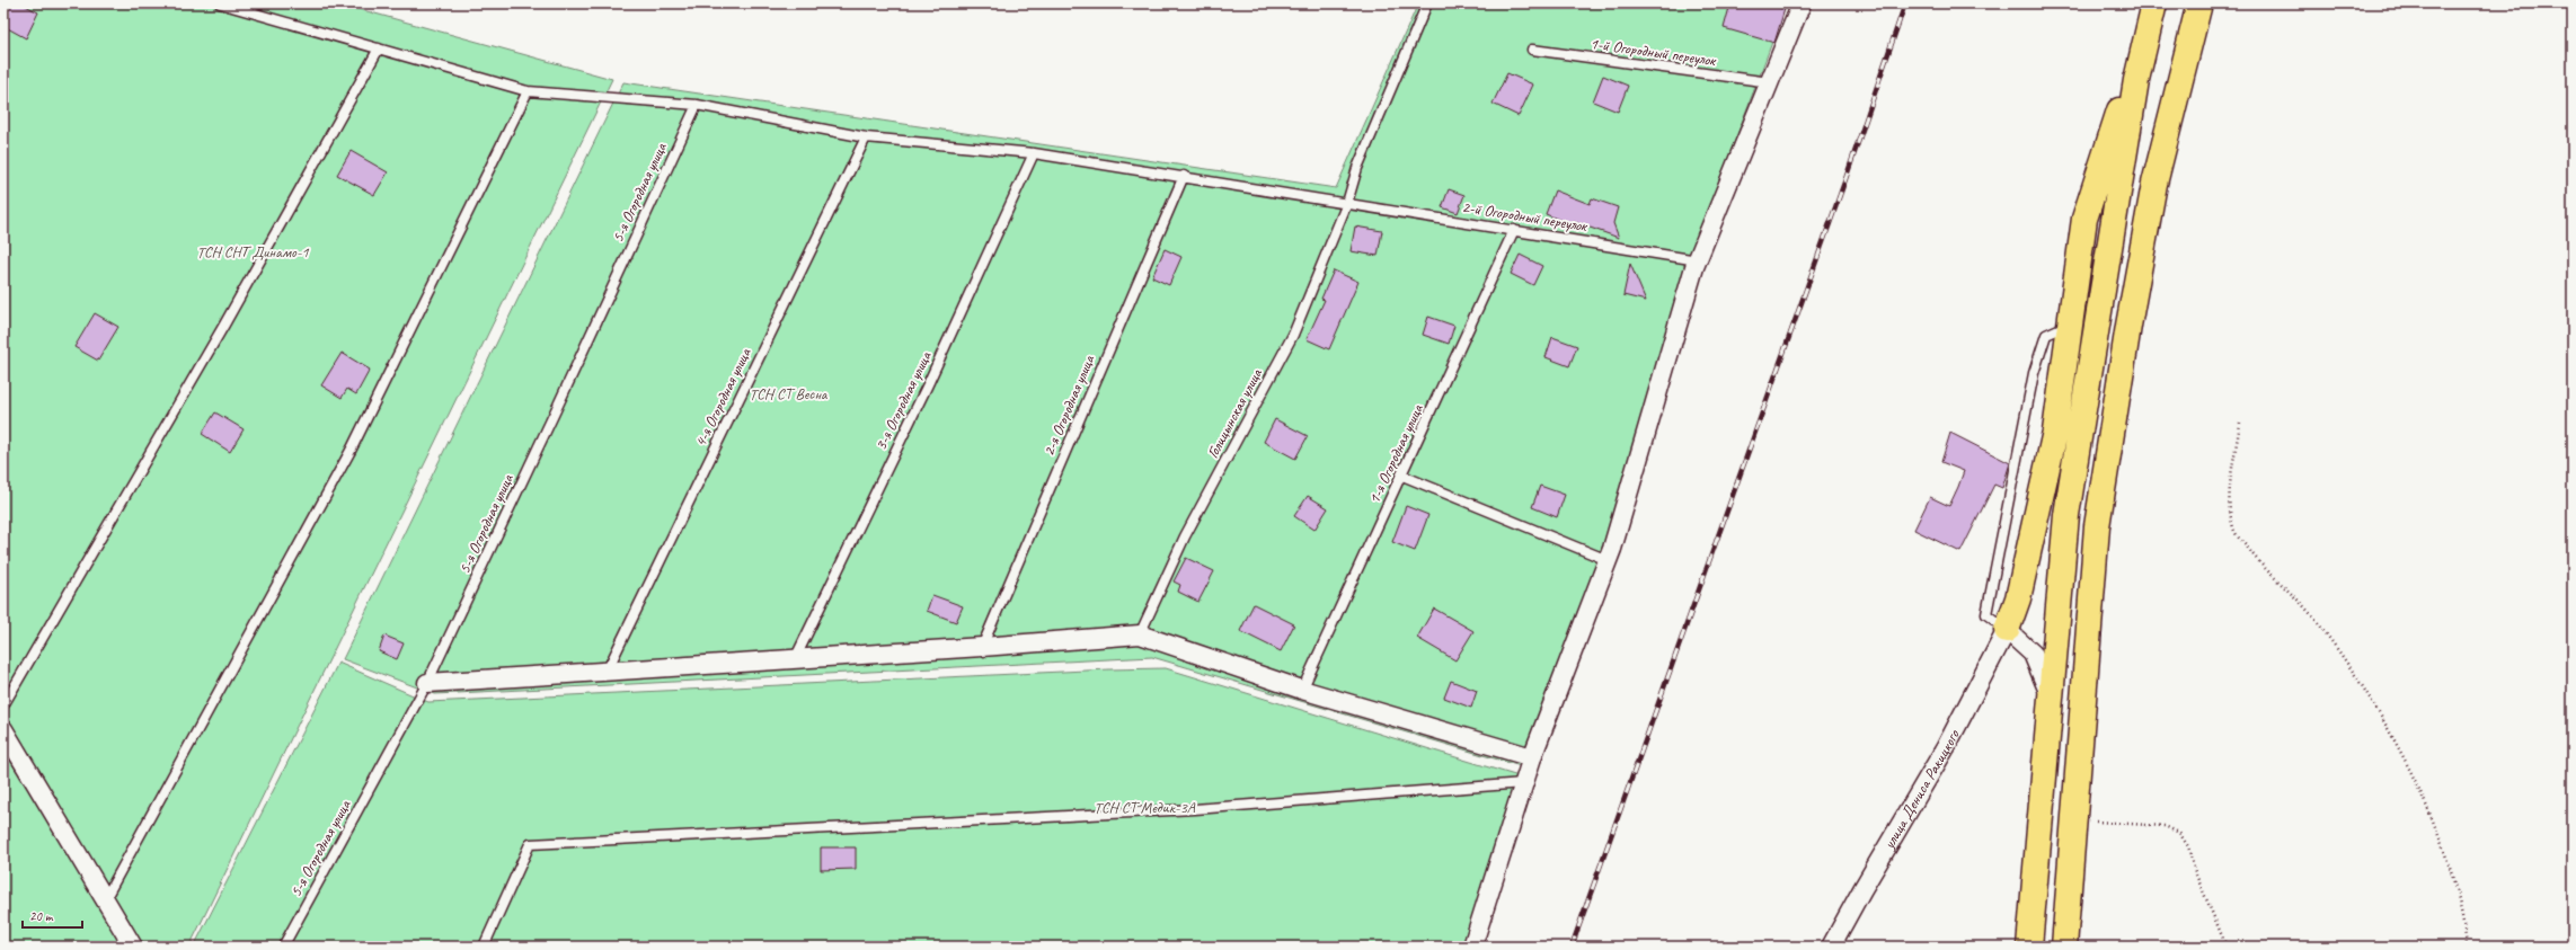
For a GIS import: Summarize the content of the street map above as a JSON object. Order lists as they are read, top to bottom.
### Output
{
  "streets": {
    "street": ["улица Дениса Ракицкого"],
    "lane": [
      "1-й Огородный переулок",
      "5-я Огородная улица",
      "2-й Огородный переулок",
      "4-я Огородная улица",
      "3-я Огородная улица",
      "2-я Огородная улица",
      "Голицынская улица",
      "1-я Огородная улица"
    ]
  },
  "crossings": [
    ["5-я Огородная улица", "2-й Огородный переулок"],
    ["2-й Огородный переулок", "4-я Огородная улица"],
    ["2-й Огородный переулок", "3-я Огородная улица"],
    ["2-й Огородный переулок", "2-я Огородная улица"],
    ["2-й Огородный переулок", "Голицынская улица"],
    ["2-й Огородный переулок", "1-я Огородная улица"]
  ],
  "parks": ["ТСН СНТ Динамо-1", "ТСН СТ Весна", "ТСН СТ Медик-3А"],
  "scale_bar": "20 m"
}
